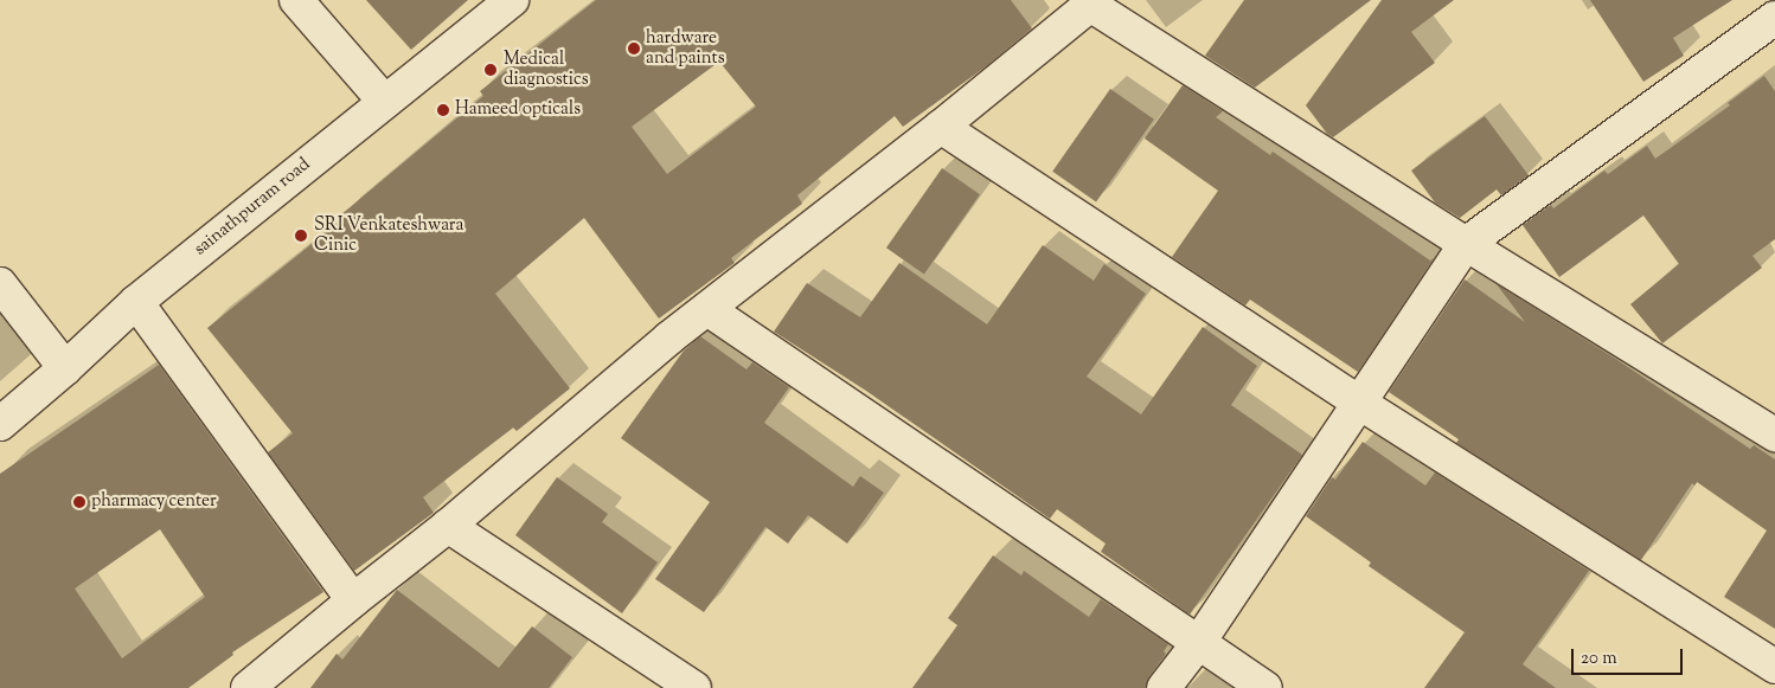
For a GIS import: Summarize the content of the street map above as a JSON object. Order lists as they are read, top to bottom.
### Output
{
  "streets": {
    "street": ["sainathpuram road"]
  },
  "places": [
    "hardware and paints",
    "Medical diagnostics",
    "Hameed opticals",
    "SRI Venkateshwara Cinic",
    "pharmacy center"
  ],
  "scale_bar": "20 m"
}
